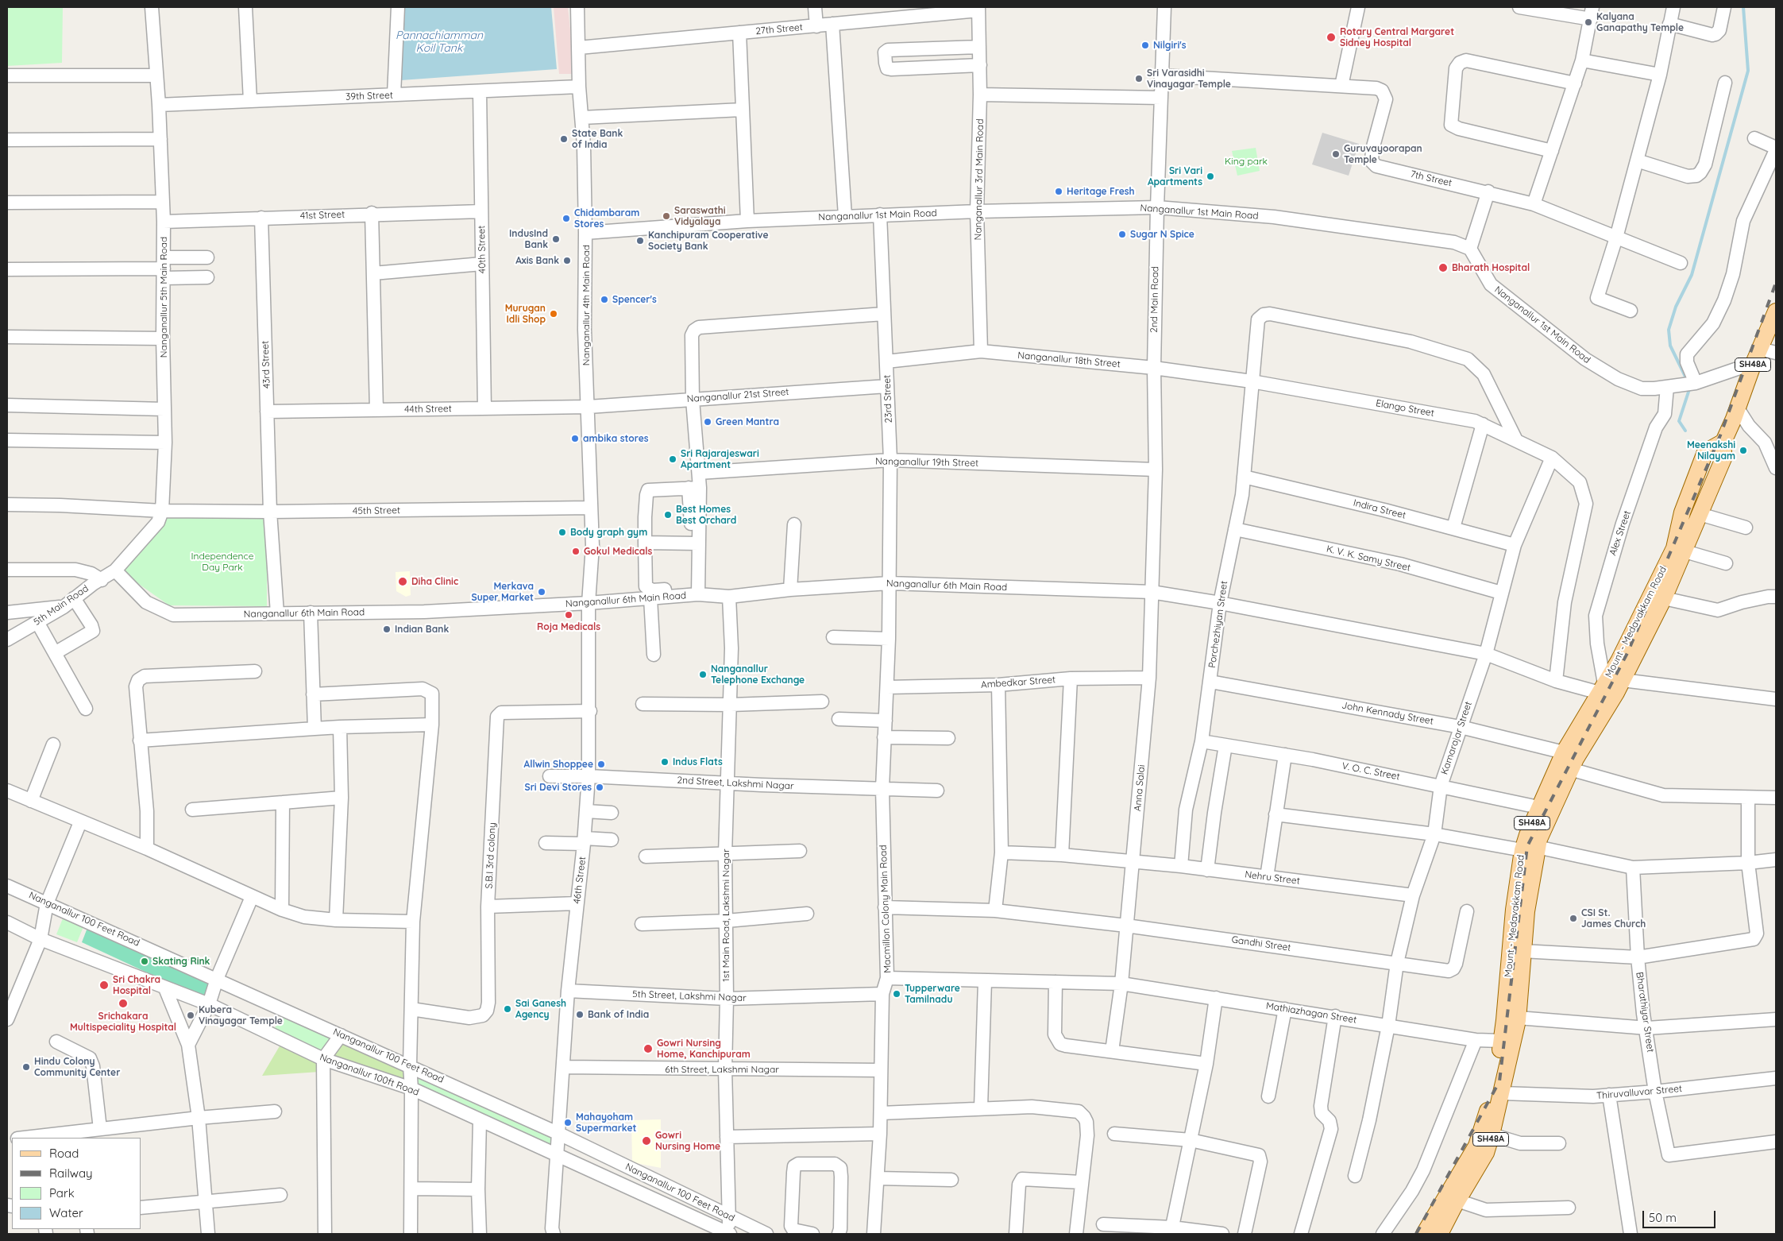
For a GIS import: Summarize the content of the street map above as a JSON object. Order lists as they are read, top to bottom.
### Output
{
  "streets": {
    "main road": ["SH48A", "Mount - Medavakkam Road"],
    "street": [
      "27th Street",
      "39th Street",
      "7th Street",
      "Nanganallur 3rd Main Road",
      "Nanganallur 1st Main Road",
      "41st Street",
      "40th Street",
      "Nanganallur 5th Main Road",
      "2nd Main Road",
      "Nanganallur 4th Main Road",
      "Nanganallur 18th Street",
      "43rd Street",
      "Nanganallur 21st Street",
      "23rd Street",
      "Elango Street",
      "44th Street",
      "Nanganallur 19th Street",
      "Indira Street",
      "45th Street",
      "Alex Street",
      "K. V. K. Samy Street",
      "Nanganallur 6th Main Road",
      "5th Main Road",
      "Porchezhiyan Street",
      "Ambedkar Street",
      "John Kennady Street",
      "Kamarajar Street",
      "V. O. C. Street",
      "2nd Street, Lakshmi Nagar",
      "Anna Salai",
      "S.B.I 3rd colony",
      "Nehru Street",
      "46th Street",
      "Macmillon Colony Main Road",
      "1st Main Road, Lakshmi Nagar",
      "Nanganallur 100 Feet Road",
      "Gandhi Street",
      "5th Street, Lakshmi Nagar",
      "Bharathiyar Street",
      "Mathiazhagan Street",
      "6th Street, Lakshmi Nagar",
      "Nanganallur 100ft Road",
      "Thiruvalluvar Street"
    ]
  },
  "crossings": [
    ["27th Street", "Nanganallur 3rd Main Road"],
    ["27th Street", "Nanganallur 4th Main Road"],
    ["39th Street", "40th Street"],
    ["39th Street", "Nanganallur 5th Main Road"],
    ["39th Street", "Nanganallur 4th Main Road"],
    ["7th Street", "2nd Main Road"],
    ["Nanganallur 3rd Main Road", "Nanganallur 1st Main Road"],
    ["Nanganallur 3rd Main Road", "Nanganallur 18th Street"],
    ["Nanganallur 1st Main Road", "2nd Main Road"],
    ["Nanganallur 1st Main Road", "Nanganallur 4th Main Road"],
    ["Nanganallur 1st Main Road", "23rd Street"],
    ["Nanganallur 1st Main Road", "Alex Street"],
    ["Nanganallur 1st Main Road", "Mount - Medavakkam Road"],
    ["41st Street", "40th Street"],
    ["41st Street", "Nanganallur 5th Main Road"],
    ["41st Street", "43rd Street"],
    ["40th Street", "44th Street"],
    ["Nanganallur 5th Main Road", "45th Street"],
    ["Nanganallur 5th Main Road", "Nanganallur 6th Main Road"],
    ["Nanganallur 5th Main Road", "5th Main Road"],
    ["2nd Main Road", "Nanganallur 18th Street"],
    ["2nd Main Road", "Nanganallur 19th Street"],
    ["2nd Main Road", "Nanganallur 6th Main Road"],
    ["2nd Main Road", "Anna Salai"],
    ["Nanganallur 4th Main Road", "Nanganallur 21st Street"],
    ["Nanganallur 4th Main Road", "44th Street"],
    ["Nanganallur 4th Main Road", "45th Street"],
    ["Nanganallur 4th Main Road", "Nanganallur 6th Main Road"],
    ["Nanganallur 4th Main Road", "46th Street"],
    ["Nanganallur 18th Street", "23rd Street"],
    ["Nanganallur 18th Street", "Elango Street"],
    ["Nanganallur 18th Street", "Porchezhiyan Street"],
    ["43rd Street", "44th Street"],
    ["43rd Street", "45th Street"],
    ["43rd Street", "Nanganallur 6th Main Road"],
    ["Nanganallur 21st Street", "23rd Street"],
    ["Nanganallur 21st Street", "44th Street"],
    ["23rd Street", "Nanganallur 19th Street"],
    ["23rd Street", "Nanganallur 6th Main Road"],
    ["23rd Street", "Macmillon Colony Main Road"],
    ["Elango Street", "Nanganallur 6th Main Road"],
    ["Elango Street", "Porchezhiyan Street"],
    ["Elango Street", "Kamarajar Street"],
    ["Indira Street", "Porchezhiyan Street"],
    ["Indira Street", "Kamarajar Street"],
    ["Alex Street", "Nanganallur 6th Main Road"],
    ["Alex Street", "Mount - Medavakkam Road"],
    ["K. V. K. Samy Street", "Porchezhiyan Street"],
    ["K. V. K. Samy Street", "Kamarajar Street"],
    ["Nanganallur 6th Main Road", "5th Main Road"],
    ["Nanganallur 6th Main Road", "Mount - Medavakkam Road"],
    ["Nanganallur 6th Main Road", "Porchezhiyan Street"],
    ["Nanganallur 6th Main Road", "Kamarajar Street"],
    ["Nanganallur 6th Main Road", "Anna Salai"],
    ["Nanganallur 6th Main Road", "46th Street"],
    ["Nanganallur 6th Main Road", "Macmillon Colony Main Road"],
    ["Nanganallur 6th Main Road", "1st Main Road, Lakshmi Nagar"],
    ["Mount - Medavakkam Road", "John Kennady Street"],
    ["Mount - Medavakkam Road", "V. O. C. Street"],
    ["Mount - Medavakkam Road", "Mathiazhagan Street"],
    ["Mount - Medavakkam Road", "Thiruvalluvar Street"],
    ["Porchezhiyan Street", "John Kennady Street"],
    ["Porchezhiyan Street", "V. O. C. Street"],
    ["Porchezhiyan Street", "Nehru Street"],
    ["Ambedkar Street", "Anna Salai"],
    ["Ambedkar Street", "Macmillon Colony Main Road"],
    ["John Kennady Street", "Kamarajar Street"],
    ["Kamarajar Street", "V. O. C. Street"],
    ["Kamarajar Street", "Nehru Street"],
    ["Kamarajar Street", "Gandhi Street"],
    ["Kamarajar Street", "Mathiazhagan Street"],
    ["2nd Street, Lakshmi Nagar", "46th Street"],
    ["2nd Street, Lakshmi Nagar", "Macmillon Colony Main Road"],
    ["2nd Street, Lakshmi Nagar", "1st Main Road, Lakshmi Nagar"],
    ["Anna Salai", "Nehru Street"],
    ["Anna Salai", "Gandhi Street"],
    ["Anna Salai", "Mathiazhagan Street"],
    ["S.B.I 3rd colony", "46th Street"],
    ["46th Street", "Nanganallur 100 Feet Road"],
    ["46th Street", "5th Street, Lakshmi Nagar"],
    ["46th Street", "6th Street, Lakshmi Nagar"],
    ["46th Street", "Nanganallur 100ft Road"],
    ["Macmillon Colony Main Road", "Gandhi Street"],
    ["Macmillon Colony Main Road", "5th Street, Lakshmi Nagar"],
    ["Macmillon Colony Main Road", "Mathiazhagan Street"],
    ["Macmillon Colony Main Road", "6th Street, Lakshmi Nagar"],
    ["1st Main Road, Lakshmi Nagar", "Nanganallur 100 Feet Road"],
    ["1st Main Road, Lakshmi Nagar", "5th Street, Lakshmi Nagar"],
    ["1st Main Road, Lakshmi Nagar", "6th Street, Lakshmi Nagar"],
    ["1st Main Road, Lakshmi Nagar", "Nanganallur 100ft Road"],
    ["Bharathiyar Street", "Thiruvalluvar Street"]
  ],
  "water": ["Pannachiamman Koil Tank"],
  "parks": ["King park", "Independence Day Park"],
  "places": [
    "Kalyana Ganapathy Temple",
    "Rotary Central Margaret Sidney Hospital",
    "Nilgiri's",
    "Sri Varasidhi Vinayagar Temple",
    "State Bank of India",
    "Guruvayoorapan Temple",
    "Sri Vari Apartments",
    "Heritage Fresh",
    "Saraswathi Vidyalaya",
    "Chidambaram Stores",
    "Sugar N Spice",
    "IndusInd Bank",
    "Kanchipuram Cooperative Society Bank",
    "Axis Bank",
    "Bharath Hospital",
    "Spencer's",
    "Murugan Idli Shop",
    "Green Mantra",
    "ambika stores",
    "Meenakshi Nilayam",
    "Sri Rajarajeswari Apartment",
    "Best Homes Best Orchard",
    "Body graph gym",
    "Gokul Medicals",
    "Diha Clinic",
    "Merkava Super Market",
    "Roja Medicals",
    "Indian Bank",
    "Nanganallur Telephone Exchange",
    "Indus Flats",
    "Allwin Shoppee",
    "Sri Devi Stores",
    "CSI St. James Church",
    "Skating Rink",
    "Sri Chakra Hospital",
    "Tupperware Tamilnadu",
    "Srichakara Multispeciality Hospital",
    "Sai Ganesh Agency",
    "Bank of India",
    "Kubera Vinayagar Temple",
    "Gowri Nursing Home, Kanchipuram",
    "Hindu Colony Community Center",
    "Mahayoham Supermarket",
    "Gowri Nursing Home"
  ],
  "legend": [
    "Road",
    "Railway",
    "Park",
    "Water"
  ],
  "scale_bar": "50 m"
}
